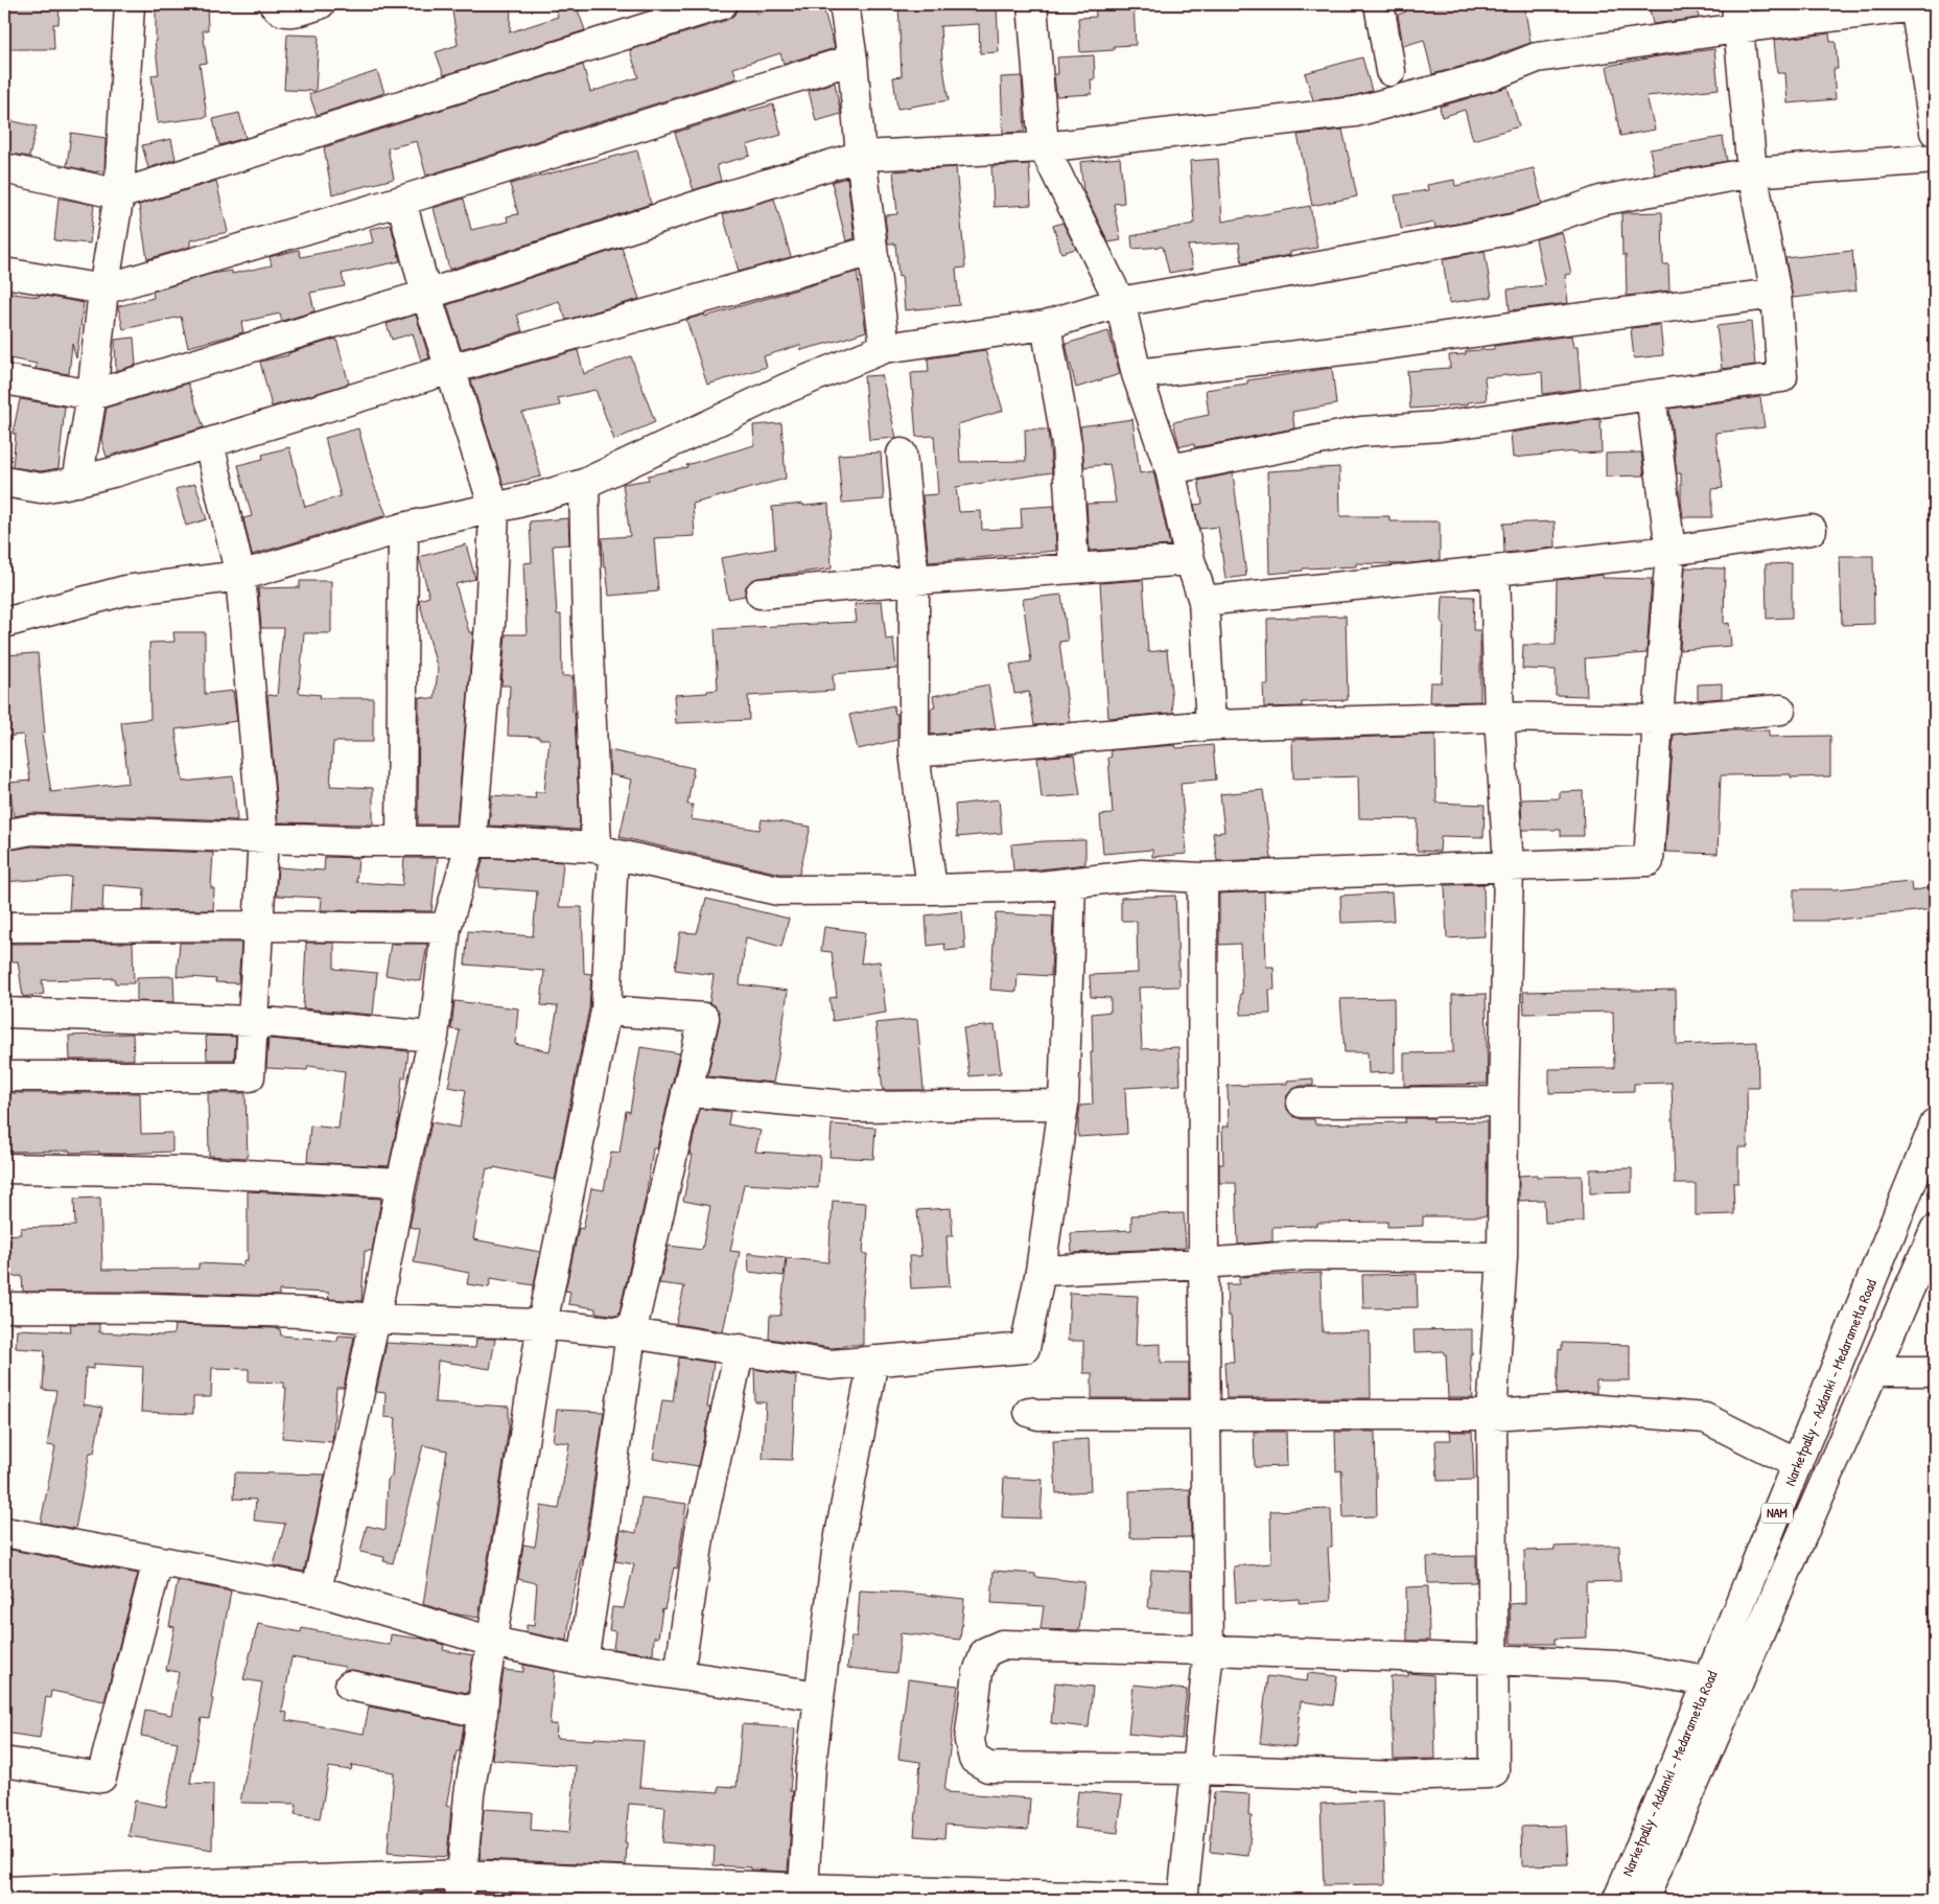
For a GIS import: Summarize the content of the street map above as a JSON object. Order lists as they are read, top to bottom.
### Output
{
  "streets": {
    "main road": ["Narketpally - Addanki - Medarametla Road", "NAM"]
  }
}
